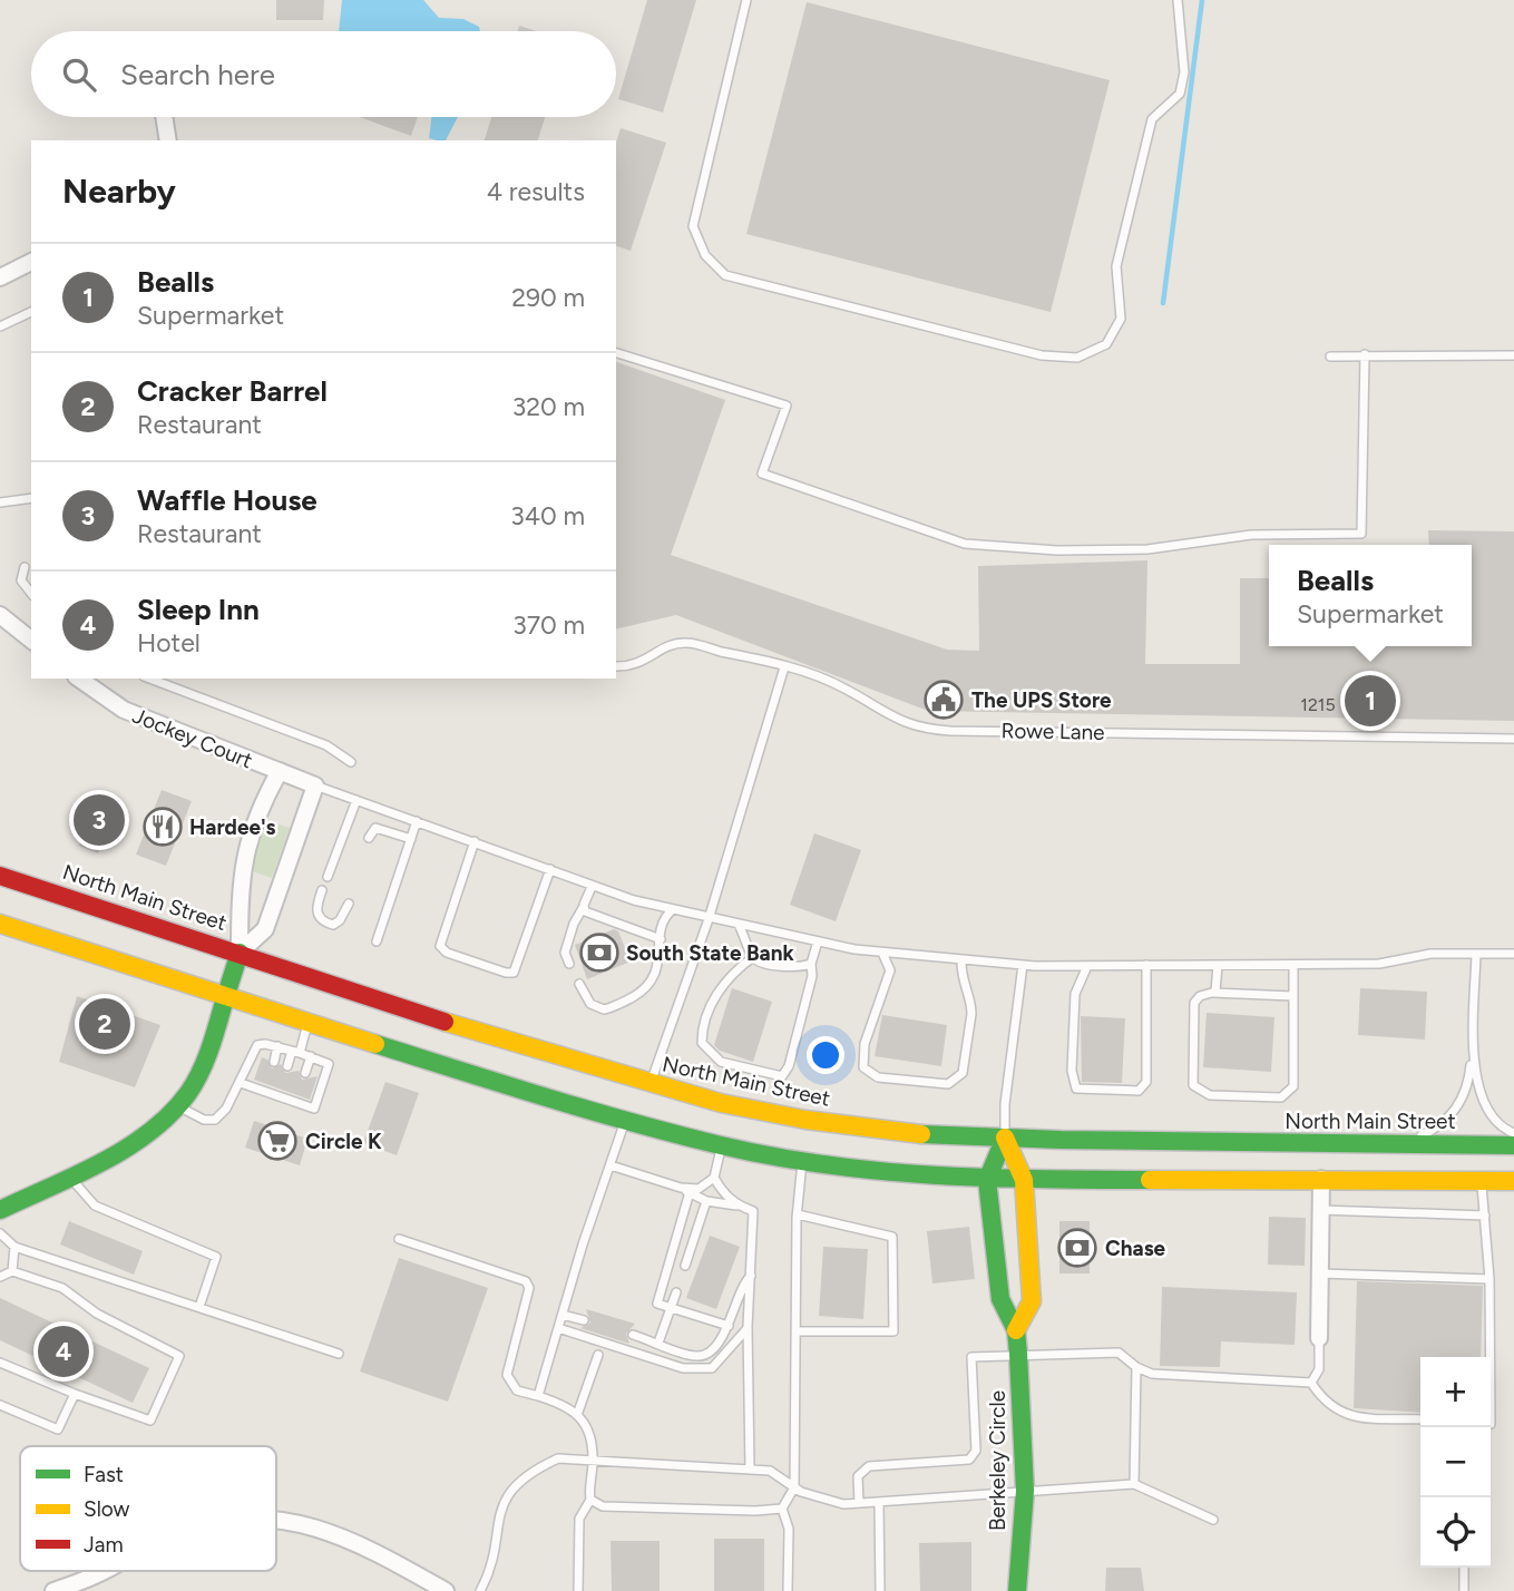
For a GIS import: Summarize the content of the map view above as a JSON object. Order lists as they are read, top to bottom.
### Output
{
  "streets": {
    "main road": ["North Main Street", "Berkeley Circle"],
    "street": ["Jockey Court"],
    "lane": ["Rowe Lane"]
  },
  "crossings": [
    ["North Main Street", "Berkeley Circle"]
  ],
  "places": {
    "public building": ["The UPS Store"],
    "restaurant": ["Hardee's"],
    "bank": ["South State Bank", "Chase"],
    "supermarket": ["Circle K"]
  },
  "house_numbers": ["1215"],
  "legend": ["Fast", "Slow", "Jam"],
  "page": {
    "search": "Search here",
    "heading": ["Nearby", "4 results"],
    "list": [
      {
        "mark": "1",
        "name": "Bealls",
        "note": "Supermarket",
        "value": "290 m"
      },
      {
        "mark": "2",
        "name": "Cracker Barrel",
        "note": "Restaurant",
        "value": "320 m"
      },
      {
        "mark": "3",
        "name": "Waffle House",
        "note": "Restaurant",
        "value": "340 m"
      },
      {
        "mark": "4",
        "name": "Sleep Inn",
        "note": "Hotel",
        "value": "370 m"
      }
    ],
    "popup": ["Bealls", "Supermarket"],
    "pins": [
      "1",
      "3",
      "2",
      "4"
    ],
    "map_buttons": ["+", "−"]
  }
}
